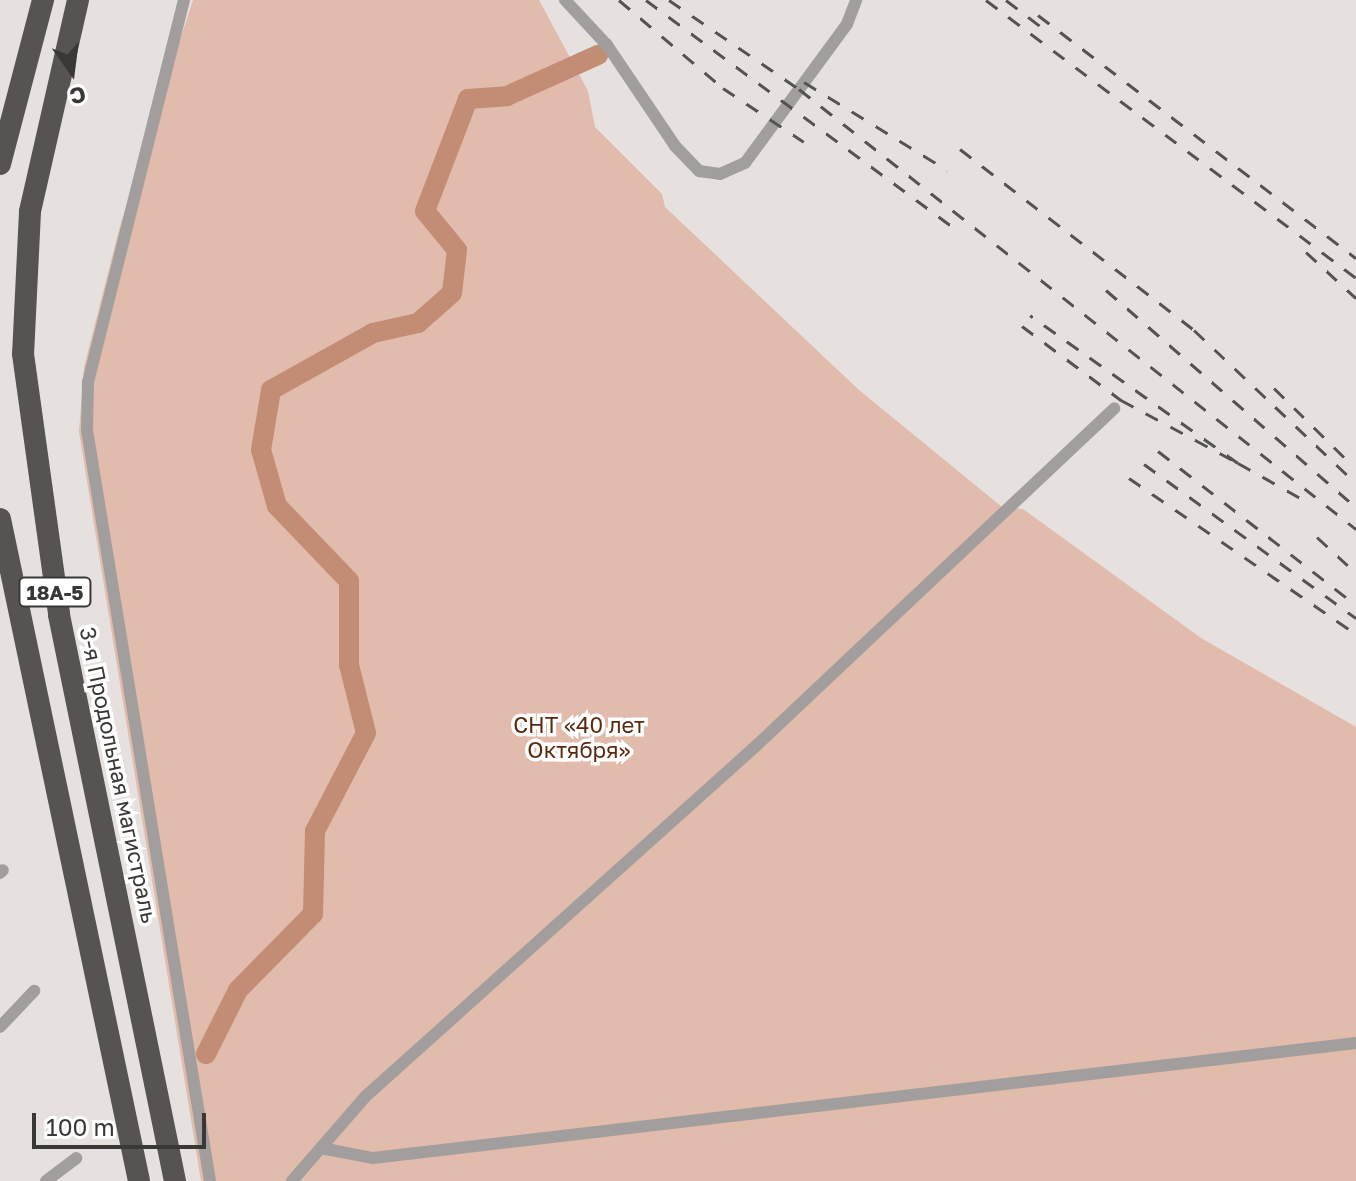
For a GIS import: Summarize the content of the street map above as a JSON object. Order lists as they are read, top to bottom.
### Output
{
  "streets": {
    "highway": ["18А-5", "3-я Продольная магистраль"]
  },
  "parks": ["СНТ «40 лет Октября»"],
  "scale_bar": "100 m",
  "north": "bottom"
}
